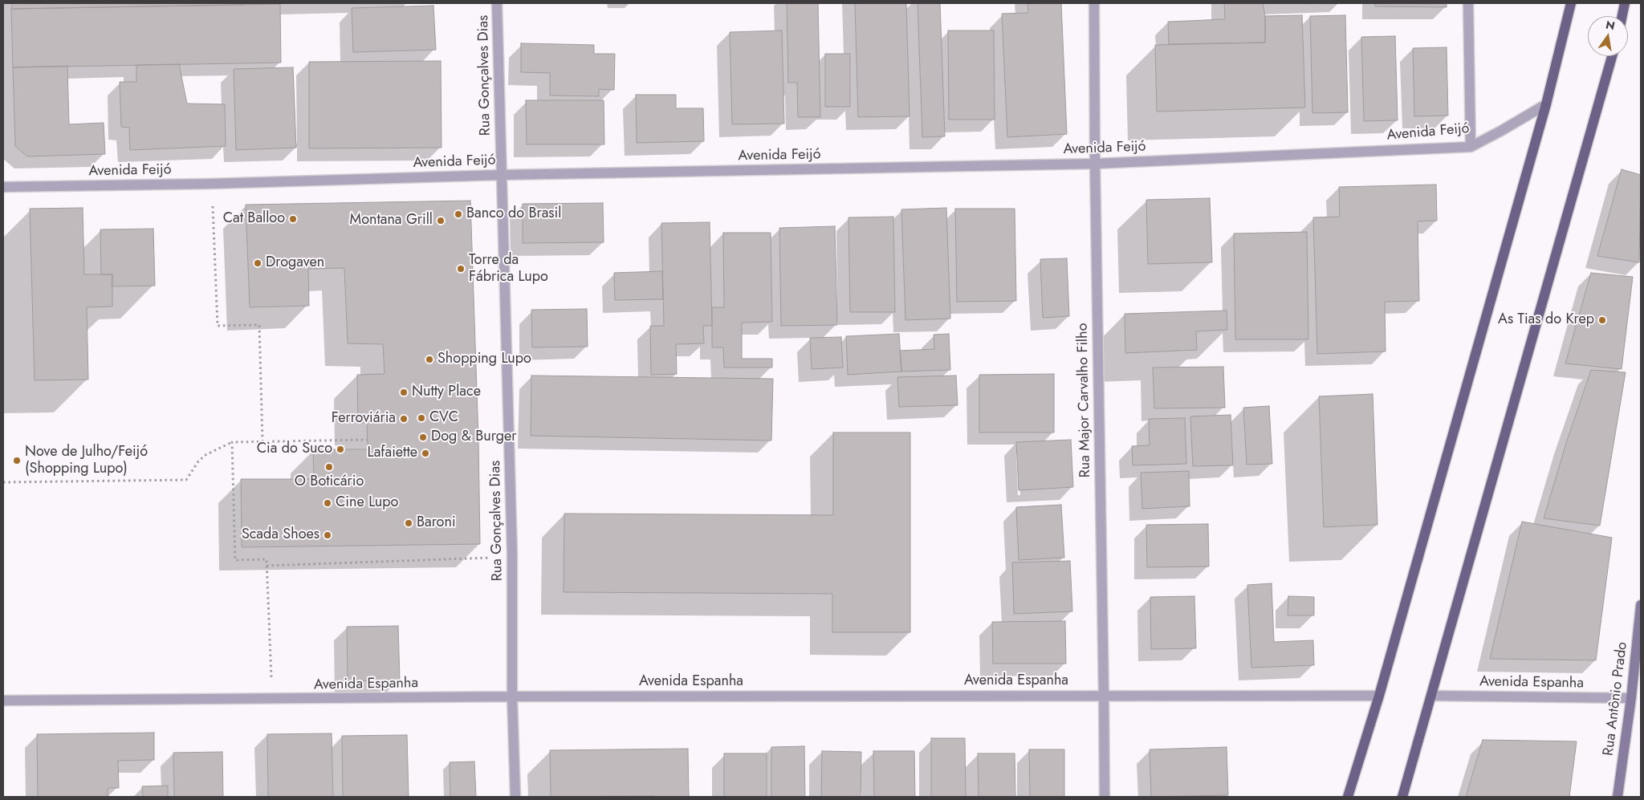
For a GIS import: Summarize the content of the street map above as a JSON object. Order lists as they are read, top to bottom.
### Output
{
  "streets": {
    "main road": ["Rua Antônio Prado"],
    "street": [
      "Rua Gonçalves Dias",
      "Avenida Feijó",
      "Rua Major Carvalho Filho",
      "Avenida Espanha"
    ]
  },
  "crossings": [
    ["Rua Gonçalves Dias", "Avenida Feijó"],
    ["Rua Gonçalves Dias", "Avenida Espanha"],
    ["Avenida Feijó", "Rua Major Carvalho Filho"],
    ["Rua Major Carvalho Filho", "Avenida Espanha"],
    ["Avenida Espanha", "Rua Antônio Prado"]
  ],
  "places": [
    "Banco do Brasil",
    "Cat Balloo",
    "Montana Grill",
    "Drogaven",
    "Torre da Fábrica Lupo",
    "As Tias do Krep",
    "Shopping Lupo",
    "Nutty Place",
    "CVC",
    "Ferroviária",
    "Dog & Burger",
    "Cia do Suco",
    "Lafaiette",
    "Nove de Julho/Feijó (Shopping Lupo)",
    "O Boticário",
    "Cine Lupo",
    "Baroni",
    "Scada Shoes"
  ],
  "north": "top"
}
